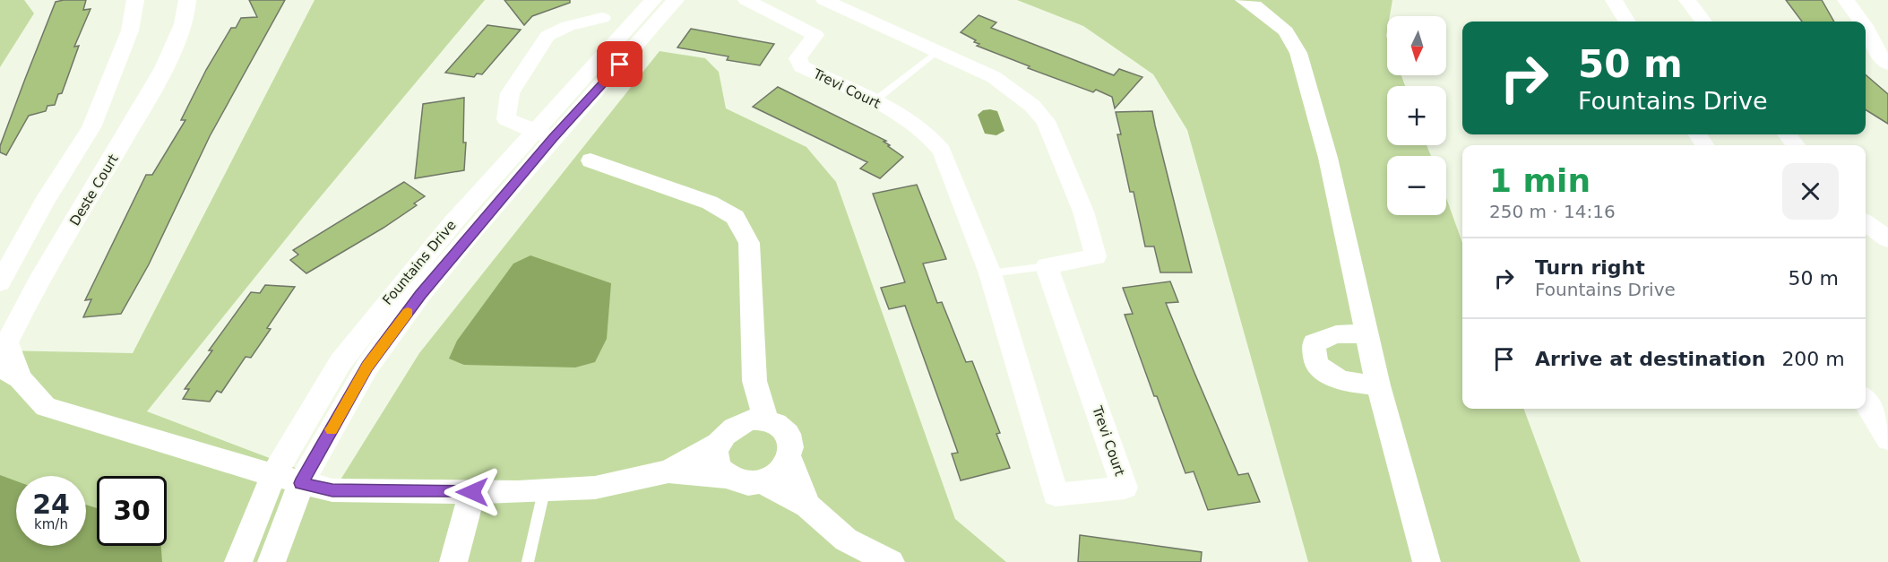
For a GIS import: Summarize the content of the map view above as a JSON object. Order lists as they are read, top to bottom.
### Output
{
  "streets": {
    "street": ["Trevi Court", "Deste Court", "Fountains Drive"]
  },
  "crossings": [
    ["Deste Court", "Fountains Drive"]
  ],
  "north": "bottom",
  "page": {
    "map_buttons": ["+", "−"],
    "turn": ["50 m", "Fountains Drive"],
    "heading": ["1 min", "250 m · 14:16"],
    "list": [
      {
        "name": "Turn right",
        "note": "Fountains Drive",
        "value": "50 m"
      },
      {
        "name": "Arrive at destination",
        "value": "200 m"
      }
    ],
    "speed": "24 km/h",
    "limit": "30"
  }
}
